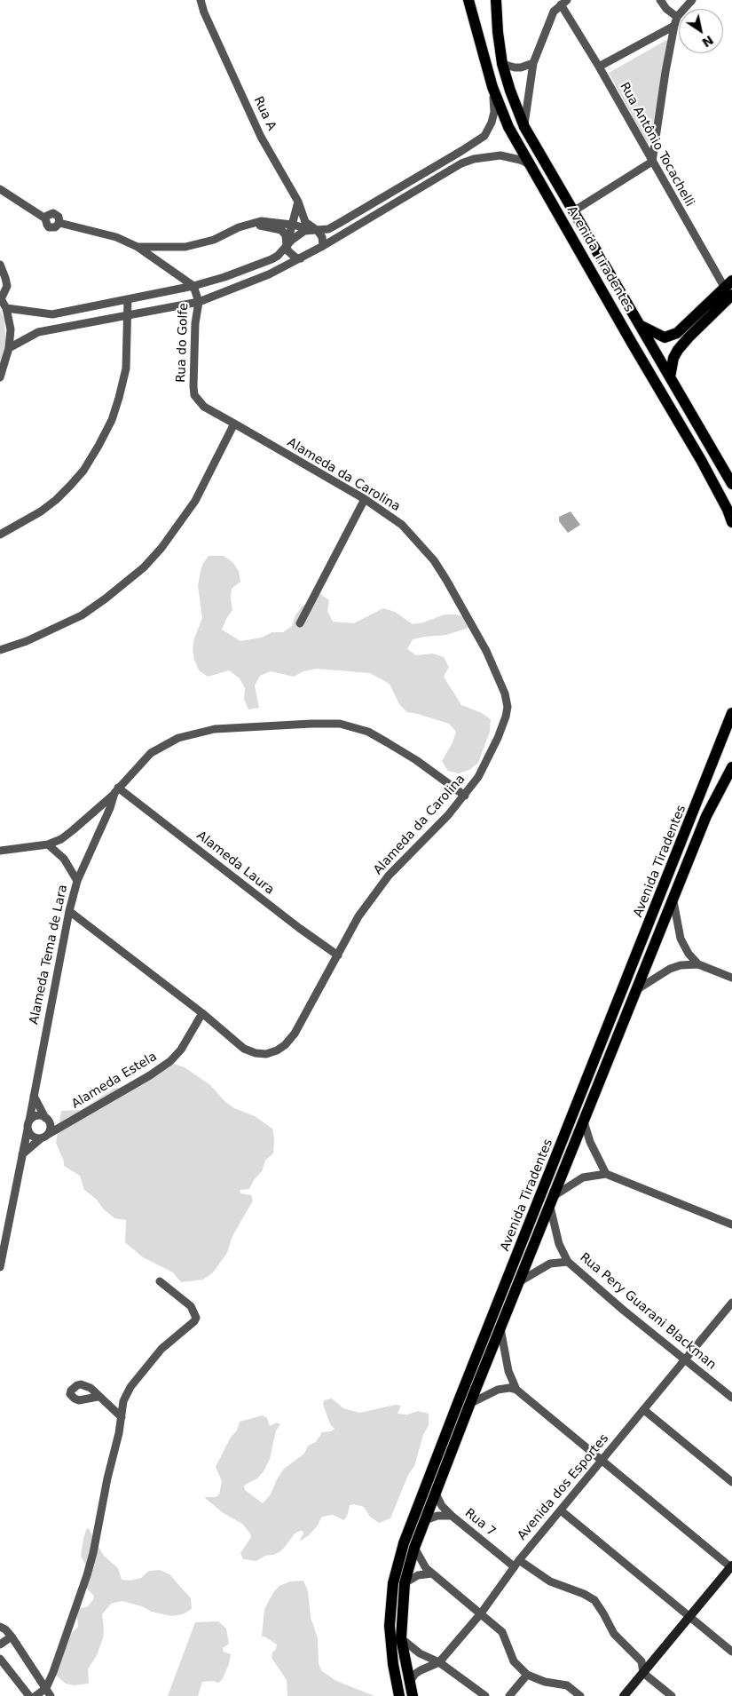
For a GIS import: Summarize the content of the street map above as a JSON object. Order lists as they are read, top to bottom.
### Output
{
  "streets": {
    "main road": ["Avenida Tiradentes"],
    "street": [
      "Rua A",
      "Rua Antônio Tocachelli",
      "Rua do Golfe",
      "Alameda da Carolina",
      "Alameda Laura",
      "Alameda Tema de Lara",
      "Alameda Estela",
      "Rua Pery Guarani Blackman",
      "Avenida dos Esportes",
      "Rua 7"
    ]
  },
  "crossings": [
    ["Avenida Tiradentes", "Rua Pery Guarani Blackman"],
    ["Avenida Tiradentes", "Avenida dos Esportes"],
    ["Avenida Tiradentes", "Rua 7"],
    ["Rua do Golfe", "Alameda da Carolina"],
    ["Alameda da Carolina", "Alameda Laura"],
    ["Alameda da Carolina", "Alameda Tema de Lara"],
    ["Alameda da Carolina", "Alameda Estela"],
    ["Alameda Laura", "Alameda Tema de Lara"],
    ["Alameda Tema de Lara", "Alameda Estela"],
    ["Rua Pery Guarani Blackman", "Avenida dos Esportes"],
    ["Avenida dos Esportes", "Rua 7"]
  ],
  "north": "bottom right"
}
